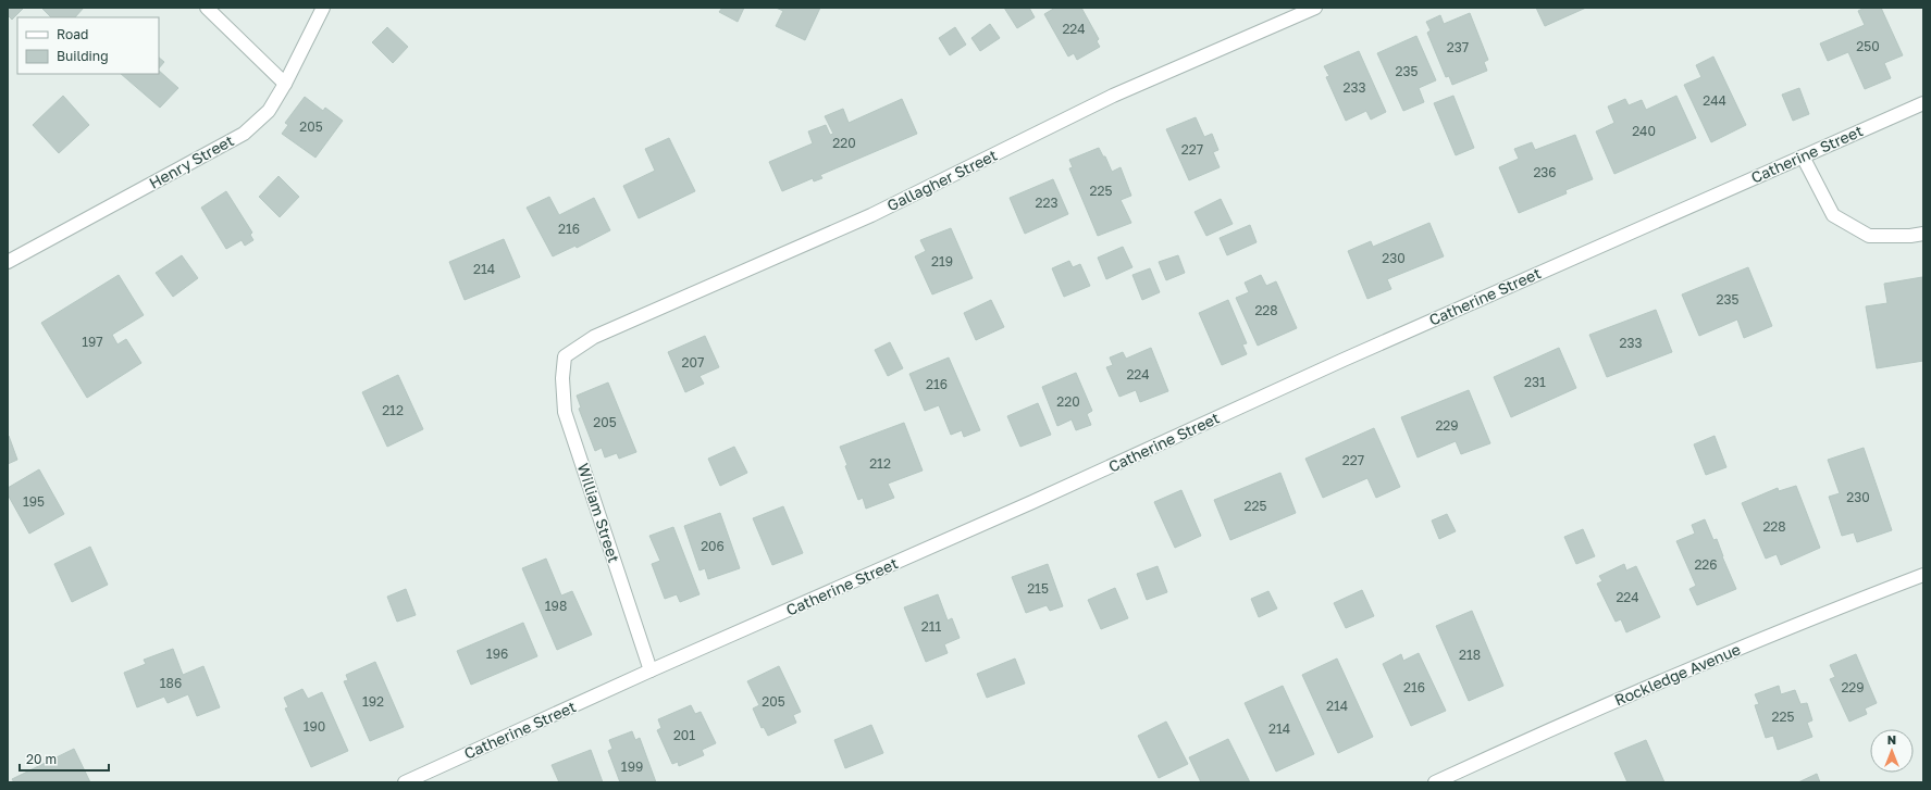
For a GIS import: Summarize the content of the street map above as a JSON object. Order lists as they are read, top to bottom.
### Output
{
  "streets": {
    "street": [
      "Catherine Street",
      "Henry Street",
      "Gallagher Street",
      "William Street",
      "Rockledge Avenue"
    ]
  },
  "crossings": [
    ["Catherine Street", "William Street"],
    ["Gallagher Street", "William Street"]
  ],
  "house_numbers": [
    "224",
    "250",
    "237",
    "235",
    "233",
    "244",
    "205",
    "240",
    "220",
    "227",
    "236",
    "225",
    "223",
    "216",
    "230",
    "219",
    "214",
    "235",
    "228",
    "197",
    "233",
    "207",
    "224",
    "231",
    "216",
    "220",
    "212",
    "205",
    "229",
    "227",
    "212",
    "230",
    "195",
    "225",
    "228",
    "206",
    "226",
    "215",
    "224",
    "198",
    "211",
    "196",
    "218",
    "186",
    "216",
    "229",
    "192",
    "205",
    "214",
    "225",
    "190",
    "214",
    "201",
    "199"
  ],
  "legend": ["Road", "Building"],
  "scale_bar": "20 m",
  "north": "top"
}
